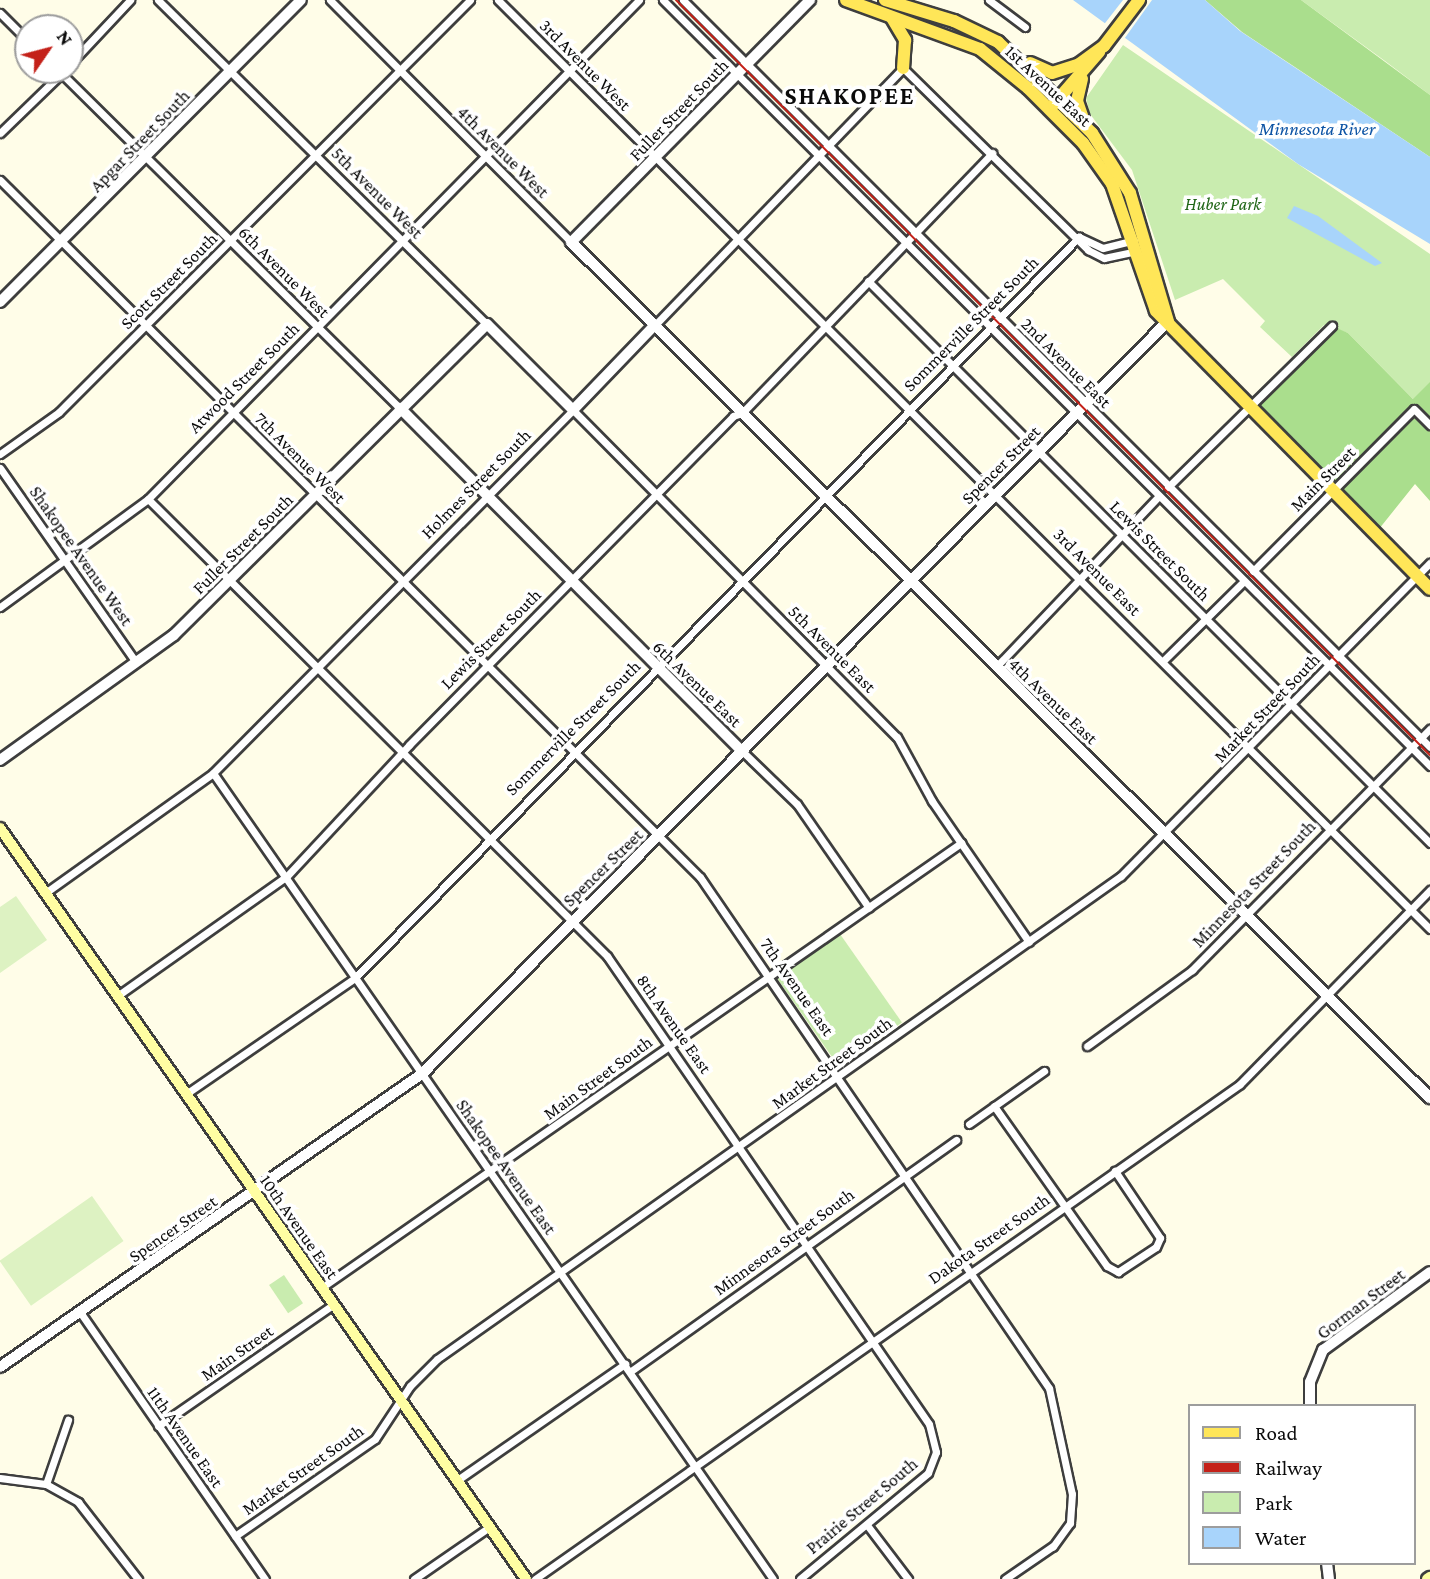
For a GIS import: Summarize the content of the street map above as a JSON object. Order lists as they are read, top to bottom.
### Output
{
  "streets": {
    "main road": ["1st Avenue East", "10th Avenue East"],
    "street": [
      "3rd Avenue West",
      "Fuller Street South",
      "Apgar Street South",
      "4th Avenue West",
      "5th Avenue West",
      "6th Avenue West",
      "Scott Street South",
      "Sommerville Street South",
      "2nd Avenue East",
      "Atwood Street South",
      "7th Avenue West",
      "Spencer Street",
      "Main Street",
      "Holmes Street South",
      "Lewis Street South",
      "Shakopee Avenue West",
      "3rd Avenue East",
      "5th Avenue East",
      "6th Avenue East",
      "4th Avenue East",
      "Market Street South",
      "Minnesota Street South",
      "7th Avenue East",
      "8th Avenue East",
      "Main Street South",
      "Shakopee Avenue East",
      "Dakota Street South",
      "Gorman Street",
      "11th Avenue East",
      "Prairie Street South"
    ]
  },
  "crossings": [
    ["3rd Avenue West", "Fuller Street South"],
    ["3rd Avenue West", "Atwood Street South"],
    ["3rd Avenue West", "Holmes Street South"],
    ["3rd Avenue West", "3rd Avenue East"],
    ["1st Avenue East", "Spencer Street"],
    ["1st Avenue East", "Main Street"],
    ["1st Avenue East", "Market Street South"],
    ["Fuller Street South", "4th Avenue West"],
    ["Fuller Street South", "5th Avenue West"],
    ["Fuller Street South", "6th Avenue West"],
    ["Fuller Street South", "2nd Avenue East"],
    ["Fuller Street South", "7th Avenue West"],
    ["Fuller Street South", "Shakopee Avenue West"],
    ["Fuller Street South", "8th Avenue East"],
    ["Apgar Street South", "5th Avenue West"],
    ["Apgar Street South", "6th Avenue West"],
    ["Apgar Street South", "7th Avenue West"],
    ["4th Avenue West", "Scott Street South"],
    ["4th Avenue West", "Atwood Street South"],
    ["4th Avenue West", "Holmes Street South"],
    ["4th Avenue West", "4th Avenue East"],
    ["5th Avenue West", "Scott Street South"],
    ["5th Avenue West", "Atwood Street South"],
    ["5th Avenue West", "Holmes Street South"],
    ["5th Avenue West", "5th Avenue East"],
    ["6th Avenue West", "Scott Street South"],
    ["6th Avenue West", "Atwood Street South"],
    ["6th Avenue West", "Holmes Street South"],
    ["6th Avenue West", "6th Avenue East"],
    ["Scott Street South", "7th Avenue West"],
    ["Sommerville Street South", "2nd Avenue East"],
    ["Sommerville Street South", "Lewis Street South"],
    ["Sommerville Street South", "3rd Avenue East"],
    ["Sommerville Street South", "5th Avenue East"],
    ["Sommerville Street South", "6th Avenue East"],
    ["Sommerville Street South", "4th Avenue East"],
    ["Sommerville Street South", "7th Avenue East"],
    ["Sommerville Street South", "8th Avenue East"],
    ["Sommerville Street South", "Shakopee Avenue East"],
    ["Sommerville Street South", "10th Avenue East"],
    ["2nd Avenue East", "Spencer Street"],
    ["2nd Avenue East", "Main Street"],
    ["2nd Avenue East", "Holmes Street South"],
    ["2nd Avenue East", "Lewis Street South"],
    ["2nd Avenue East", "Market Street South"],
    ["2nd Avenue East", "Minnesota Street South"],
    ["Atwood Street South", "7th Avenue West"],
    ["Atwood Street South", "Shakopee Avenue West"],
    ["Atwood Street South", "8th Avenue East"],
    ["7th Avenue West", "Holmes Street South"],
    ["7th Avenue West", "7th Avenue East"],
    ["Spencer Street", "Lewis Street South"],
    ["Spencer Street", "3rd Avenue East"],
    ["Spencer Street", "5th Avenue East"],
    ["Spencer Street", "6th Avenue East"],
    ["Spencer Street", "4th Avenue East"],
    ["Spencer Street", "7th Avenue East"],
    ["Spencer Street", "8th Avenue East"],
    ["Spencer Street", "Shakopee Avenue East"],
    ["Spencer Street", "10th Avenue East"],
    ["Spencer Street", "11th Avenue East"],
    ["Main Street", "10th Avenue East"],
    ["Main Street", "11th Avenue East"],
    ["Holmes Street South", "3rd Avenue East"],
    ["Holmes Street South", "5th Avenue East"],
    ["Holmes Street South", "6th Avenue East"],
    ["Holmes Street South", "4th Avenue East"],
    ["Holmes Street South", "7th Avenue East"],
    ["Holmes Street South", "8th Avenue East"],
    ["Holmes Street South", "Shakopee Avenue East"],
    ["Holmes Street South", "10th Avenue East"],
    ["Lewis Street South", "3rd Avenue East"],
    ["Lewis Street South", "5th Avenue East"],
    ["Lewis Street South", "6th Avenue East"],
    ["Lewis Street South", "4th Avenue East"],
    ["Lewis Street South", "Market Street South"],
    ["Lewis Street South", "Minnesota Street South"],
    ["Lewis Street South", "7th Avenue East"],
    ["Lewis Street South", "8th Avenue East"],
    ["Lewis Street South", "Shakopee Avenue East"],
    ["Lewis Street South", "10th Avenue East"],
    ["3rd Avenue East", "Market Street South"],
    ["3rd Avenue East", "Minnesota Street South"],
    ["3rd Avenue East", "Dakota Street South"],
    ["5th Avenue East", "Market Street South"],
    ["5th Avenue East", "Main Street South"],
    ["6th Avenue East", "Main Street South"],
    ["4th Avenue East", "Market Street South"],
    ["4th Avenue East", "Minnesota Street South"],
    ["4th Avenue East", "Dakota Street South"],
    ["Market Street South", "7th Avenue East"],
    ["Market Street South", "8th Avenue East"],
    ["Market Street South", "Shakopee Avenue East"],
    ["Market Street South", "10th Avenue East"],
    ["Market Street South", "11th Avenue East"],
    ["Minnesota Street South", "7th Avenue East"],
    ["Minnesota Street South", "8th Avenue East"],
    ["Minnesota Street South", "Shakopee Avenue East"],
    ["7th Avenue East", "Main Street South"],
    ["7th Avenue East", "Dakota Street South"],
    ["8th Avenue East", "Main Street South"],
    ["8th Avenue East", "Dakota Street South"],
    ["8th Avenue East", "Prairie Street South"],
    ["Main Street South", "Shakopee Avenue East"],
    ["Main Street South", "10th Avenue East"],
    ["Shakopee Avenue East", "Dakota Street South"]
  ],
  "districts": ["SHAKOPEE"],
  "water": ["Minnesota River"],
  "parks": ["Huber Park"],
  "legend": [
    "Road",
    "Railway",
    "Park",
    "Water"
  ],
  "north": "top right"
}
